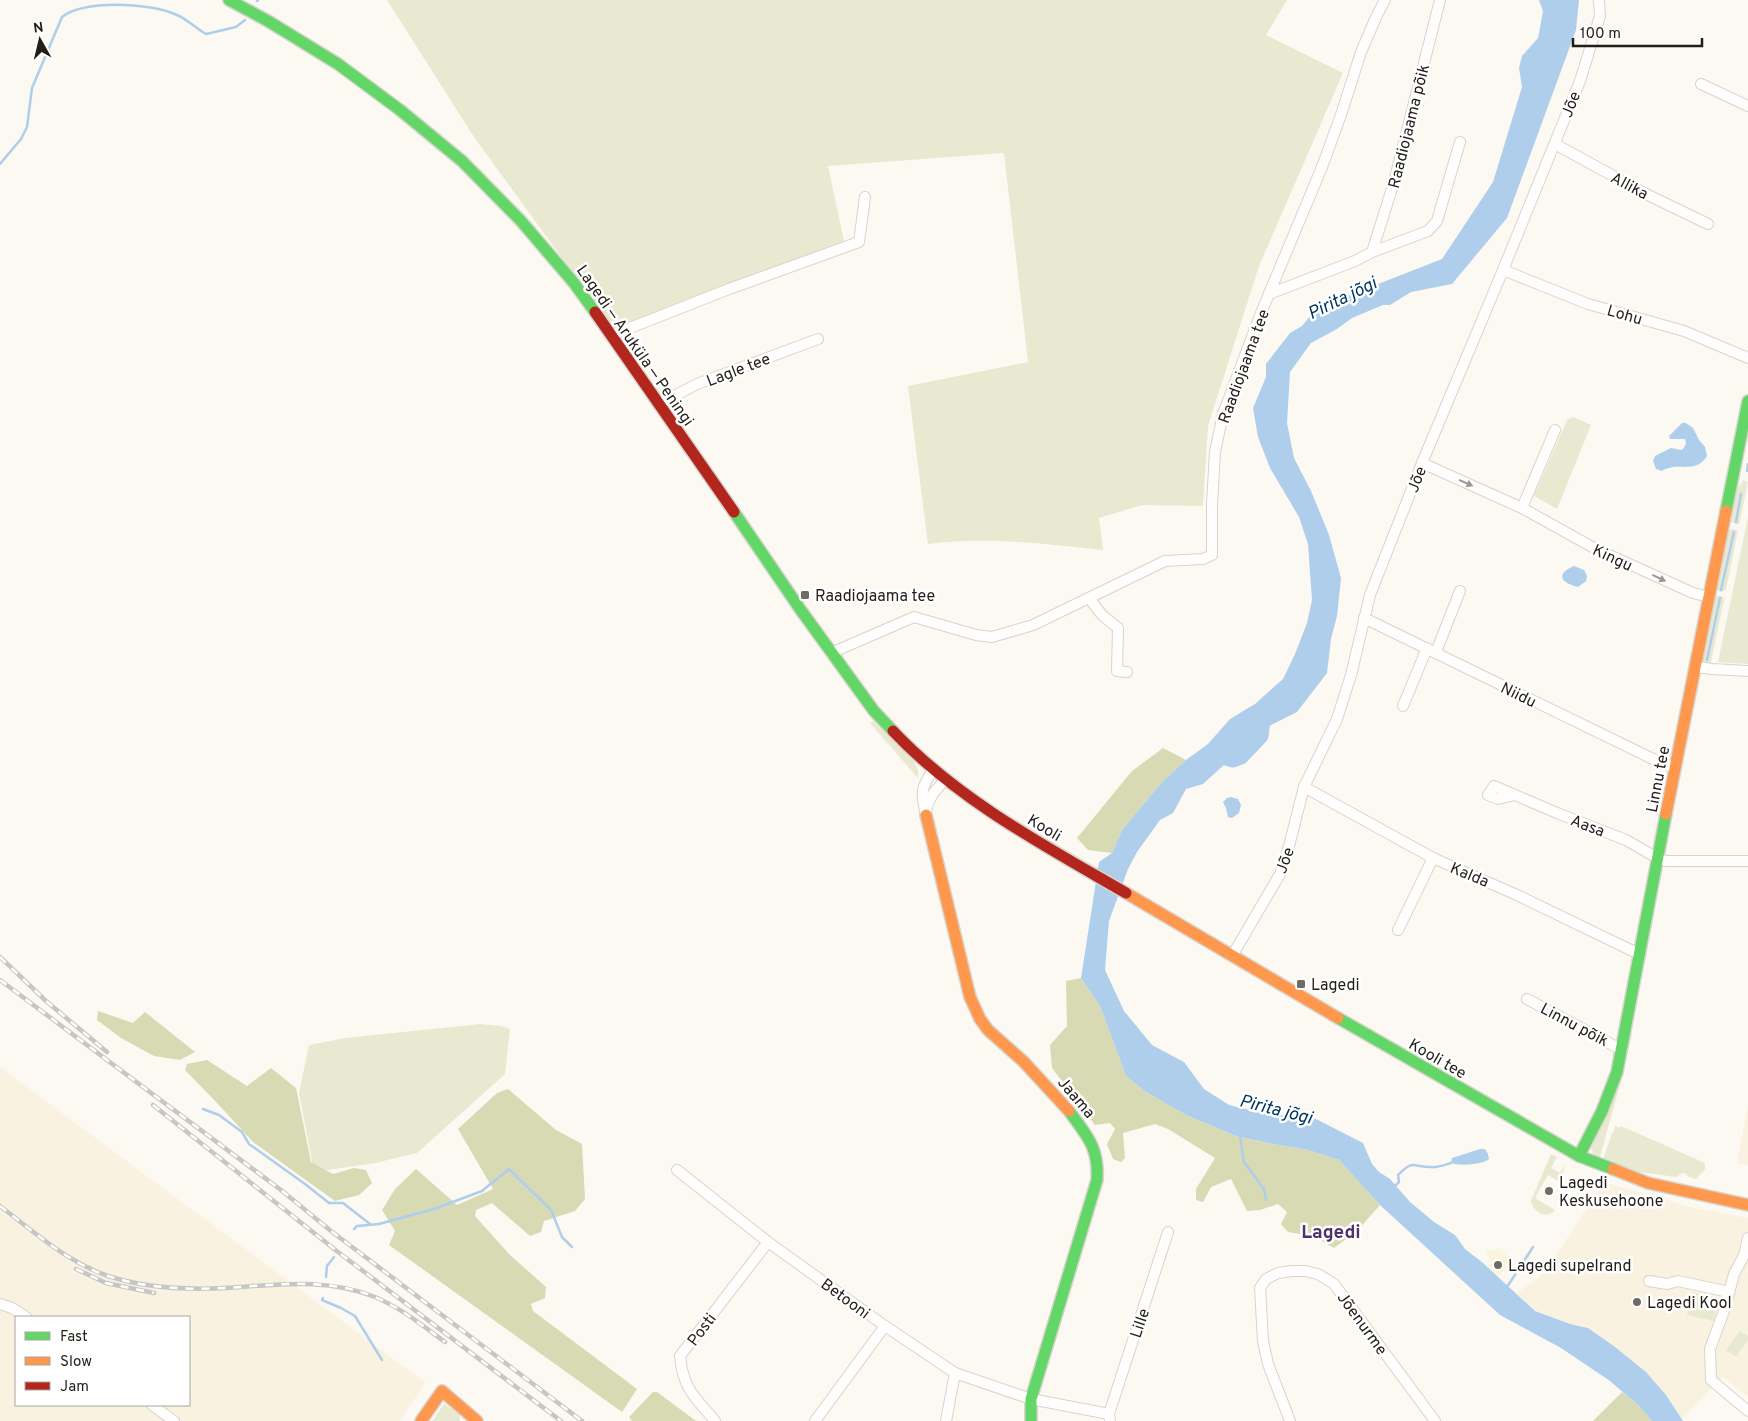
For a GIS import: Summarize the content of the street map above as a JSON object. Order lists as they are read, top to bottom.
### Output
{
  "streets": {
    "street": [
      "Jõe",
      "Raadiojaama põik",
      "Allika",
      "Lohu",
      "Lagedi — Aruküla — Peningi",
      "Raadiojaama tee",
      "Lagle tee",
      "Kingu",
      "Niidu",
      "Linnu tee",
      "Aasa",
      "Kooli",
      "Kalda",
      "Linnu põik",
      "Kooli tee",
      "Jaama",
      "Betooni",
      "Lille",
      "Jõenurme",
      "Posti"
    ]
  },
  "crossings": [
    ["Jõe", "Allika"],
    ["Jõe", "Lohu"],
    ["Jõe", "Kingu"],
    ["Jõe", "Niidu"],
    ["Jõe", "Kalda"],
    ["Jõe", "Kooli tee"],
    ["Lagedi — Aruküla — Peningi", "Raadiojaama tee"],
    ["Lagedi — Aruküla — Peningi", "Lagle tee"],
    ["Lagedi — Aruküla — Peningi", "Kooli"],
    ["Lagedi — Aruküla — Peningi", "Jaama"],
    ["Kingu", "Linnu tee"],
    ["Niidu", "Linnu tee"],
    ["Linnu tee", "Aasa"],
    ["Linnu tee", "Kalda"],
    ["Linnu tee", "Linnu põik"],
    ["Linnu tee", "Kooli tee"],
    ["Kooli", "Kooli tee"],
    ["Jaama", "Betooni"],
    ["Jaama", "Lille"],
    ["Betooni", "Lille"],
    ["Betooni", "Posti"]
  ],
  "one_way": ["Kingu"],
  "districts": ["Lagedi"],
  "water": ["Pirita jõgi"],
  "places": {
    "transit": ["Raadiojaama tee", "Lagedi"],
    "other": ["Lagedi Keskusehoone", "Lagedi supelrand", "Lagedi Kool"]
  },
  "legend": ["Fast", "Slow", "Jam"],
  "scale_bar": "100 m",
  "north": "top"
}
